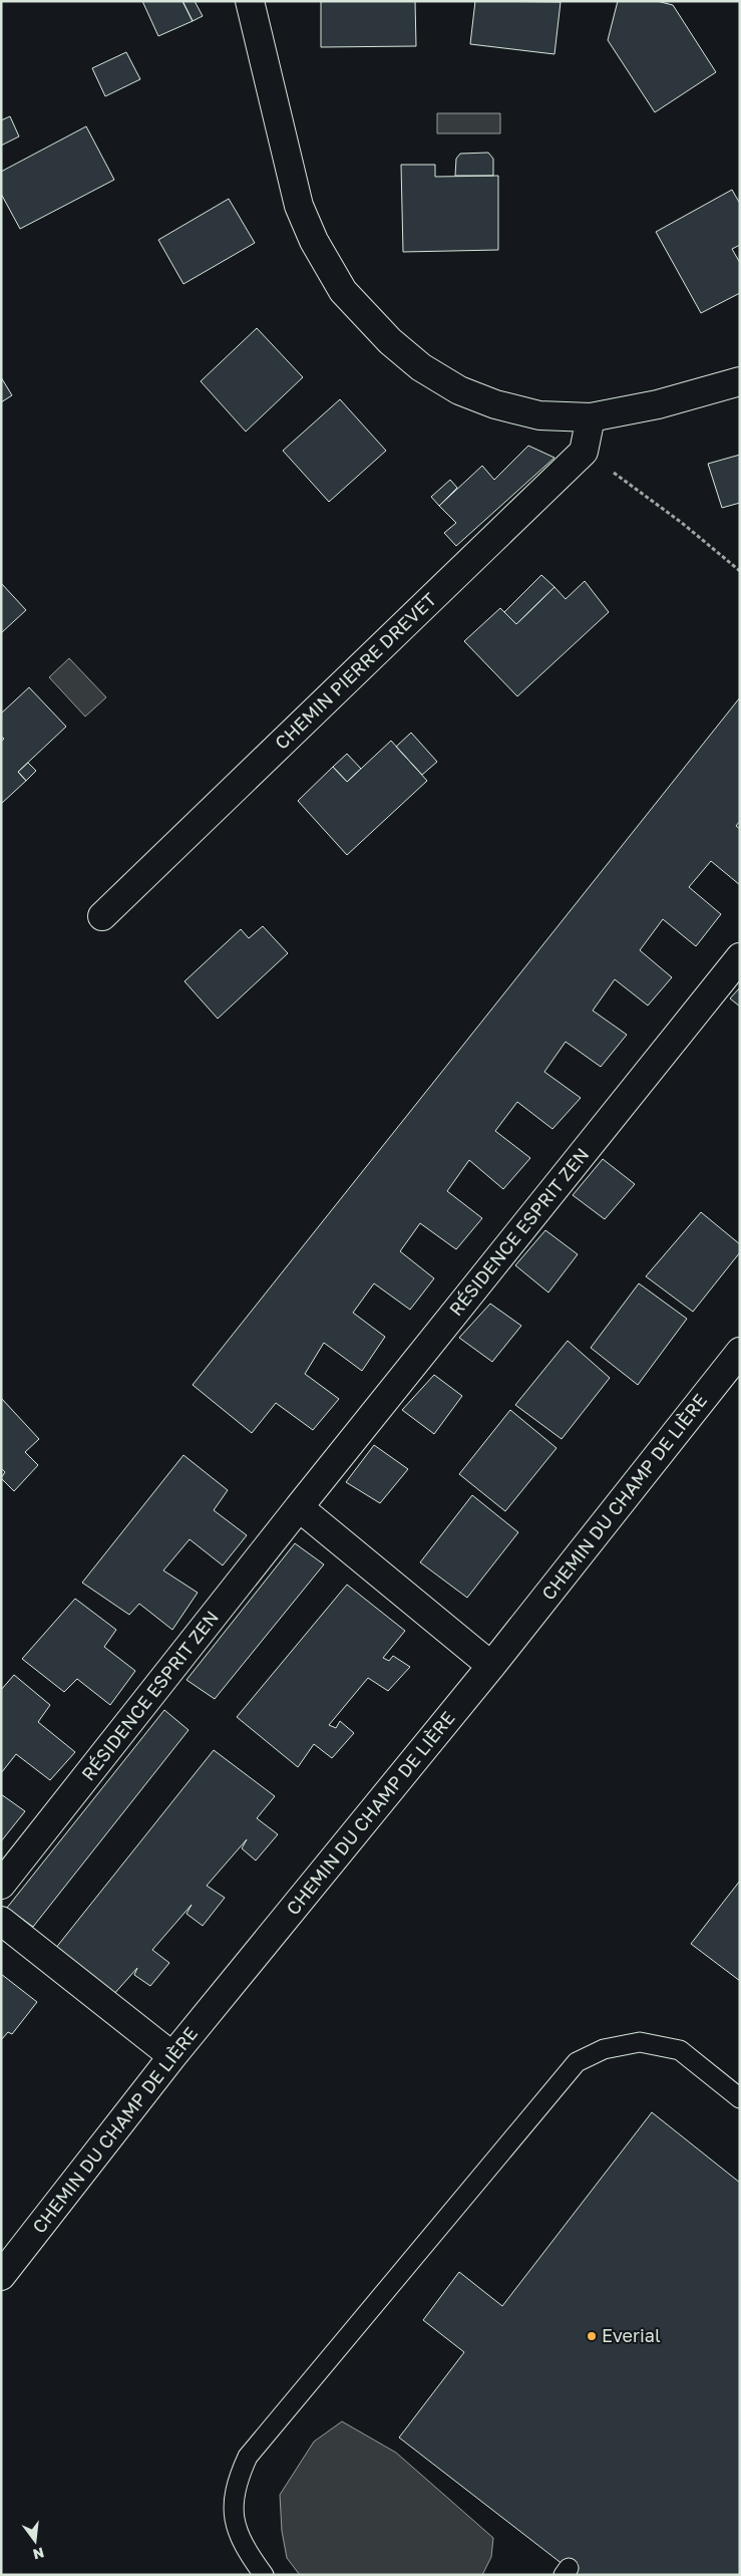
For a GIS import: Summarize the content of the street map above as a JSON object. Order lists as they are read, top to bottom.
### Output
{
  "streets": {
    "street": ["CHEMIN PIERRE DREVET", "RÉSIDENCE ESPRIT ZEN", "CHEMIN DU CHAMP DE LIÈRE"]
  },
  "places": ["Everial"],
  "north": "bottom"
}
